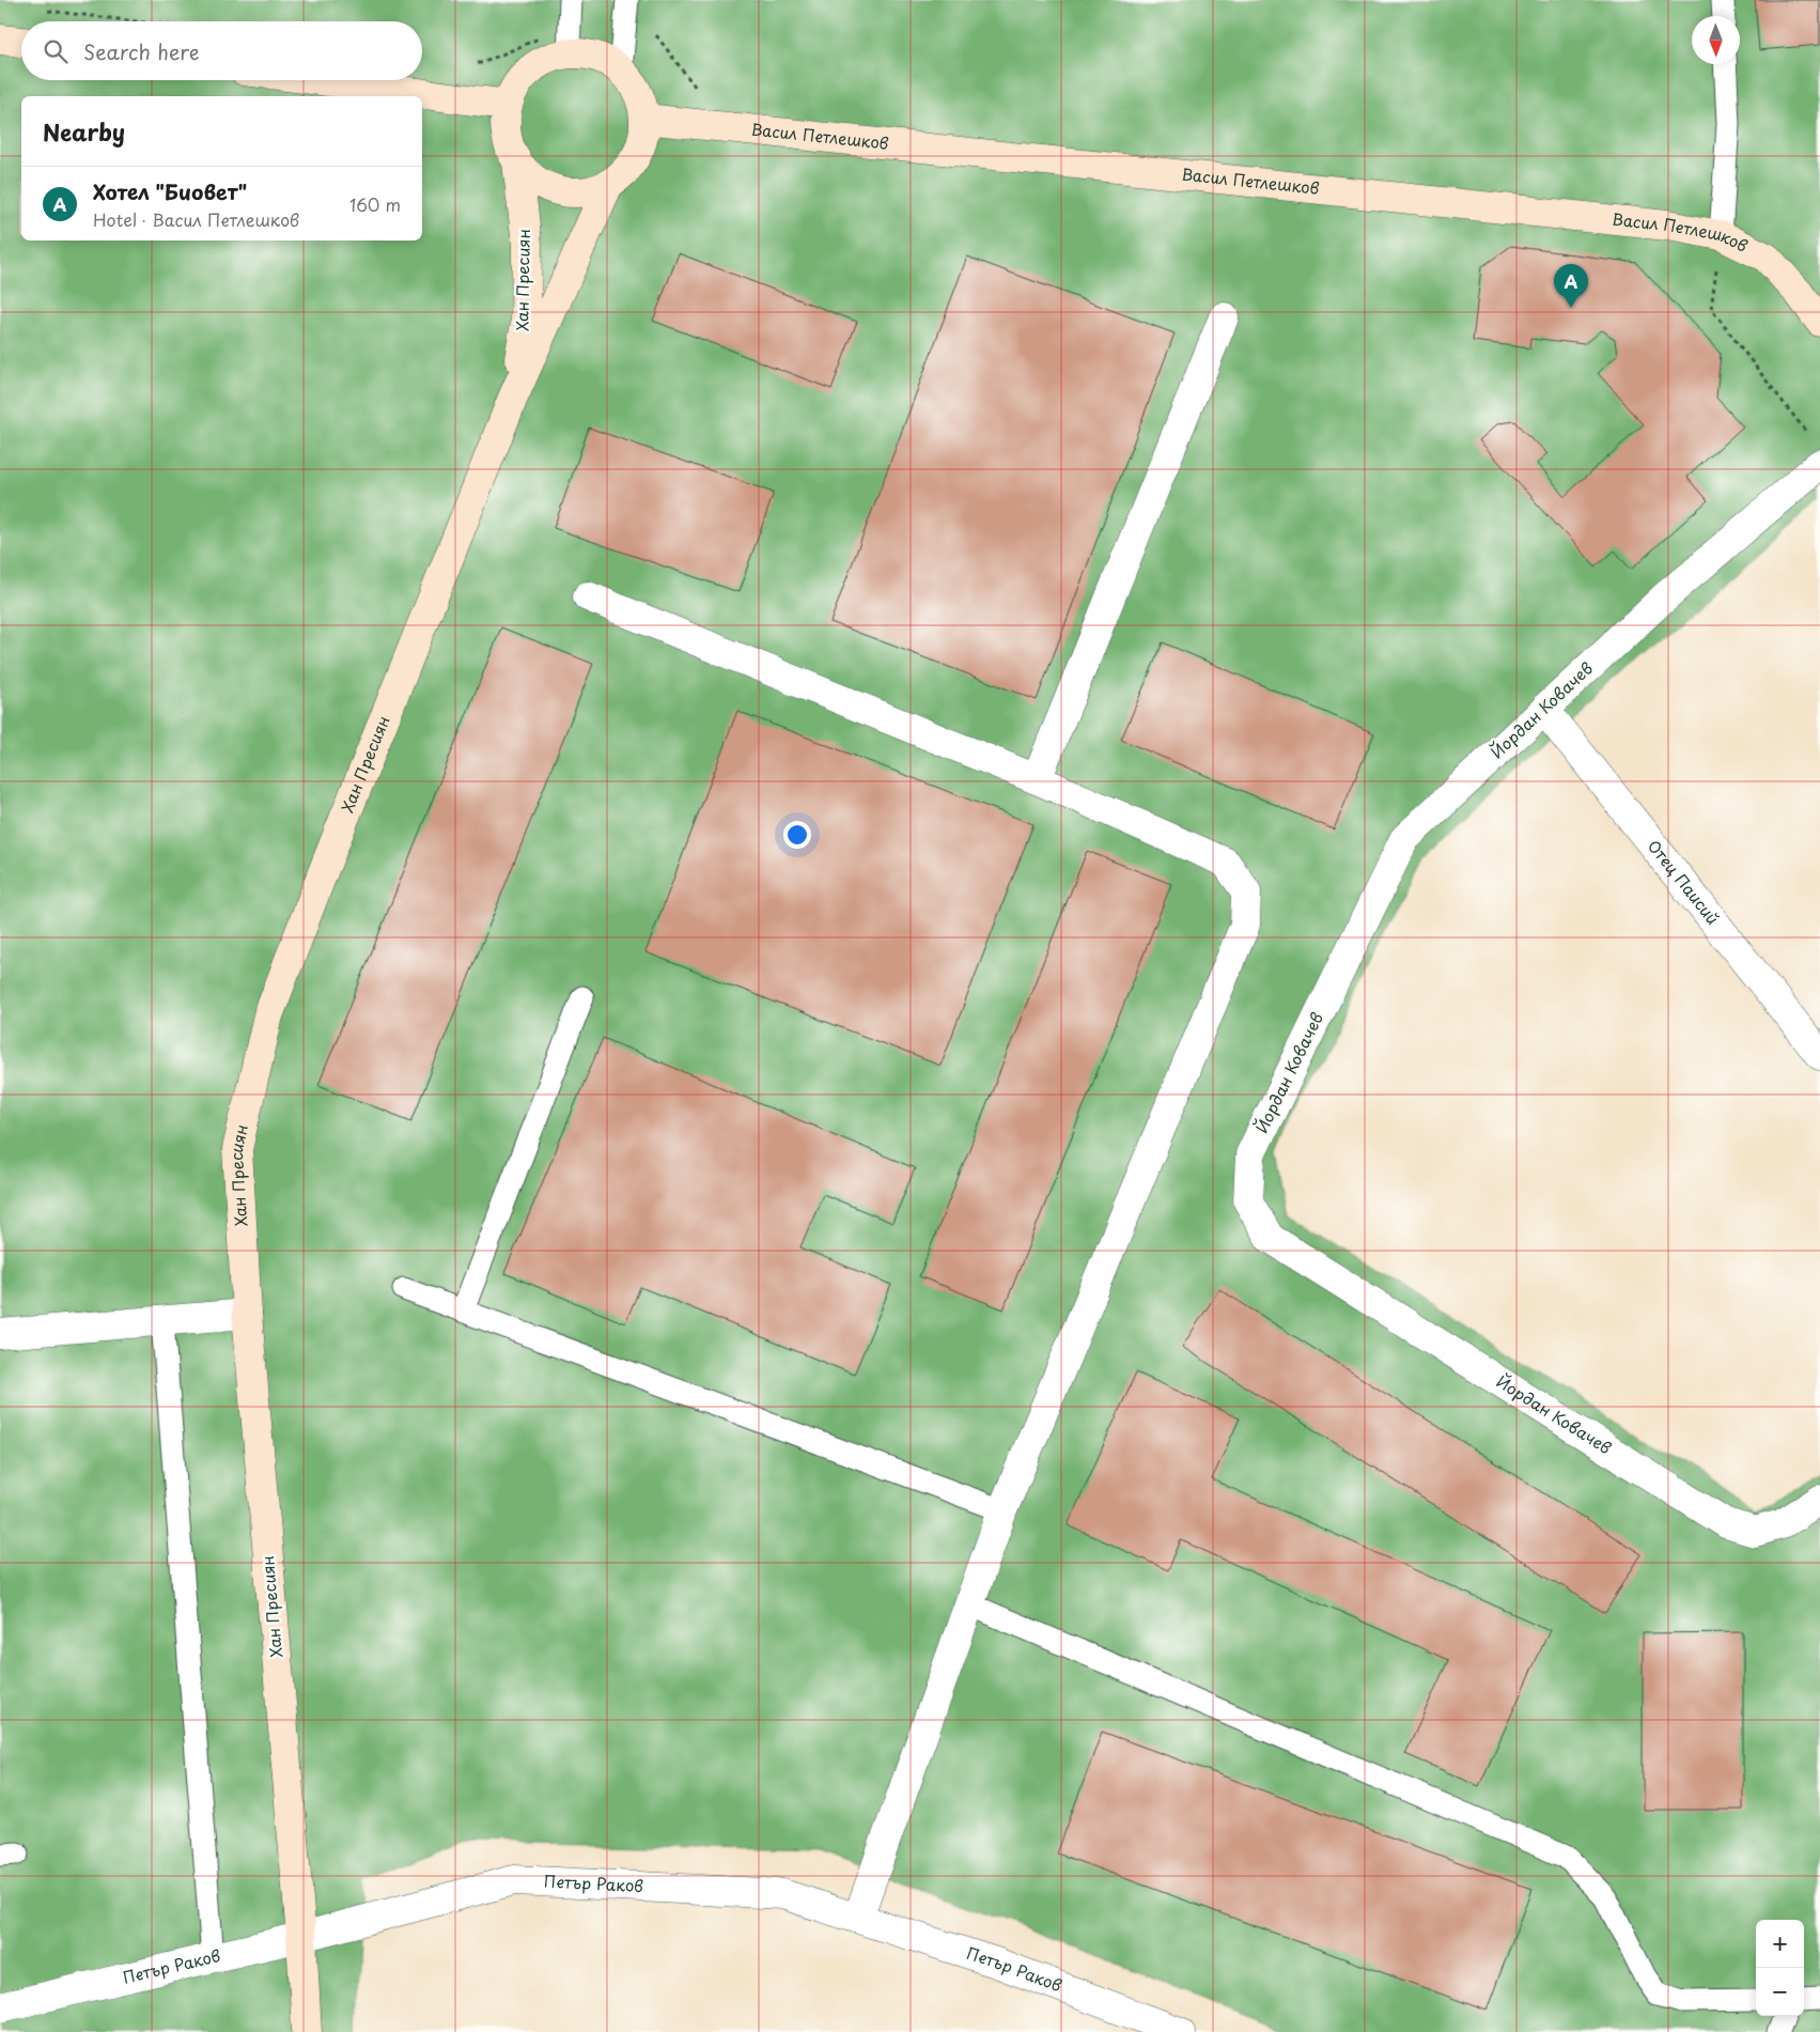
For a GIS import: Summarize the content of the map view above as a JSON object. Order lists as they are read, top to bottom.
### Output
{
  "streets": {
    "street": [
      "Васил Петлешков",
      "Хан Пресиян",
      "Йордан Ковачев",
      "Отец Паисий",
      "Петър Раков"
    ]
  },
  "crossings": [
    ["Васил Петлешков", "Хан Пресиян"],
    ["Хан Пресиян", "Петър Раков"],
    ["Йордан Ковачев", "Отец Паисий"]
  ],
  "north": "bottom",
  "page": {
    "search": "Search here",
    "heading": "Nearby",
    "list": [
      {
        "mark": "A",
        "name": "Хотел \"Биовет\"",
        "note": "Hotel · Васил Петлешков",
        "value": "160 m"
      }
    ],
    "pins": "A",
    "map_buttons": ["+", "−"]
  }
}
